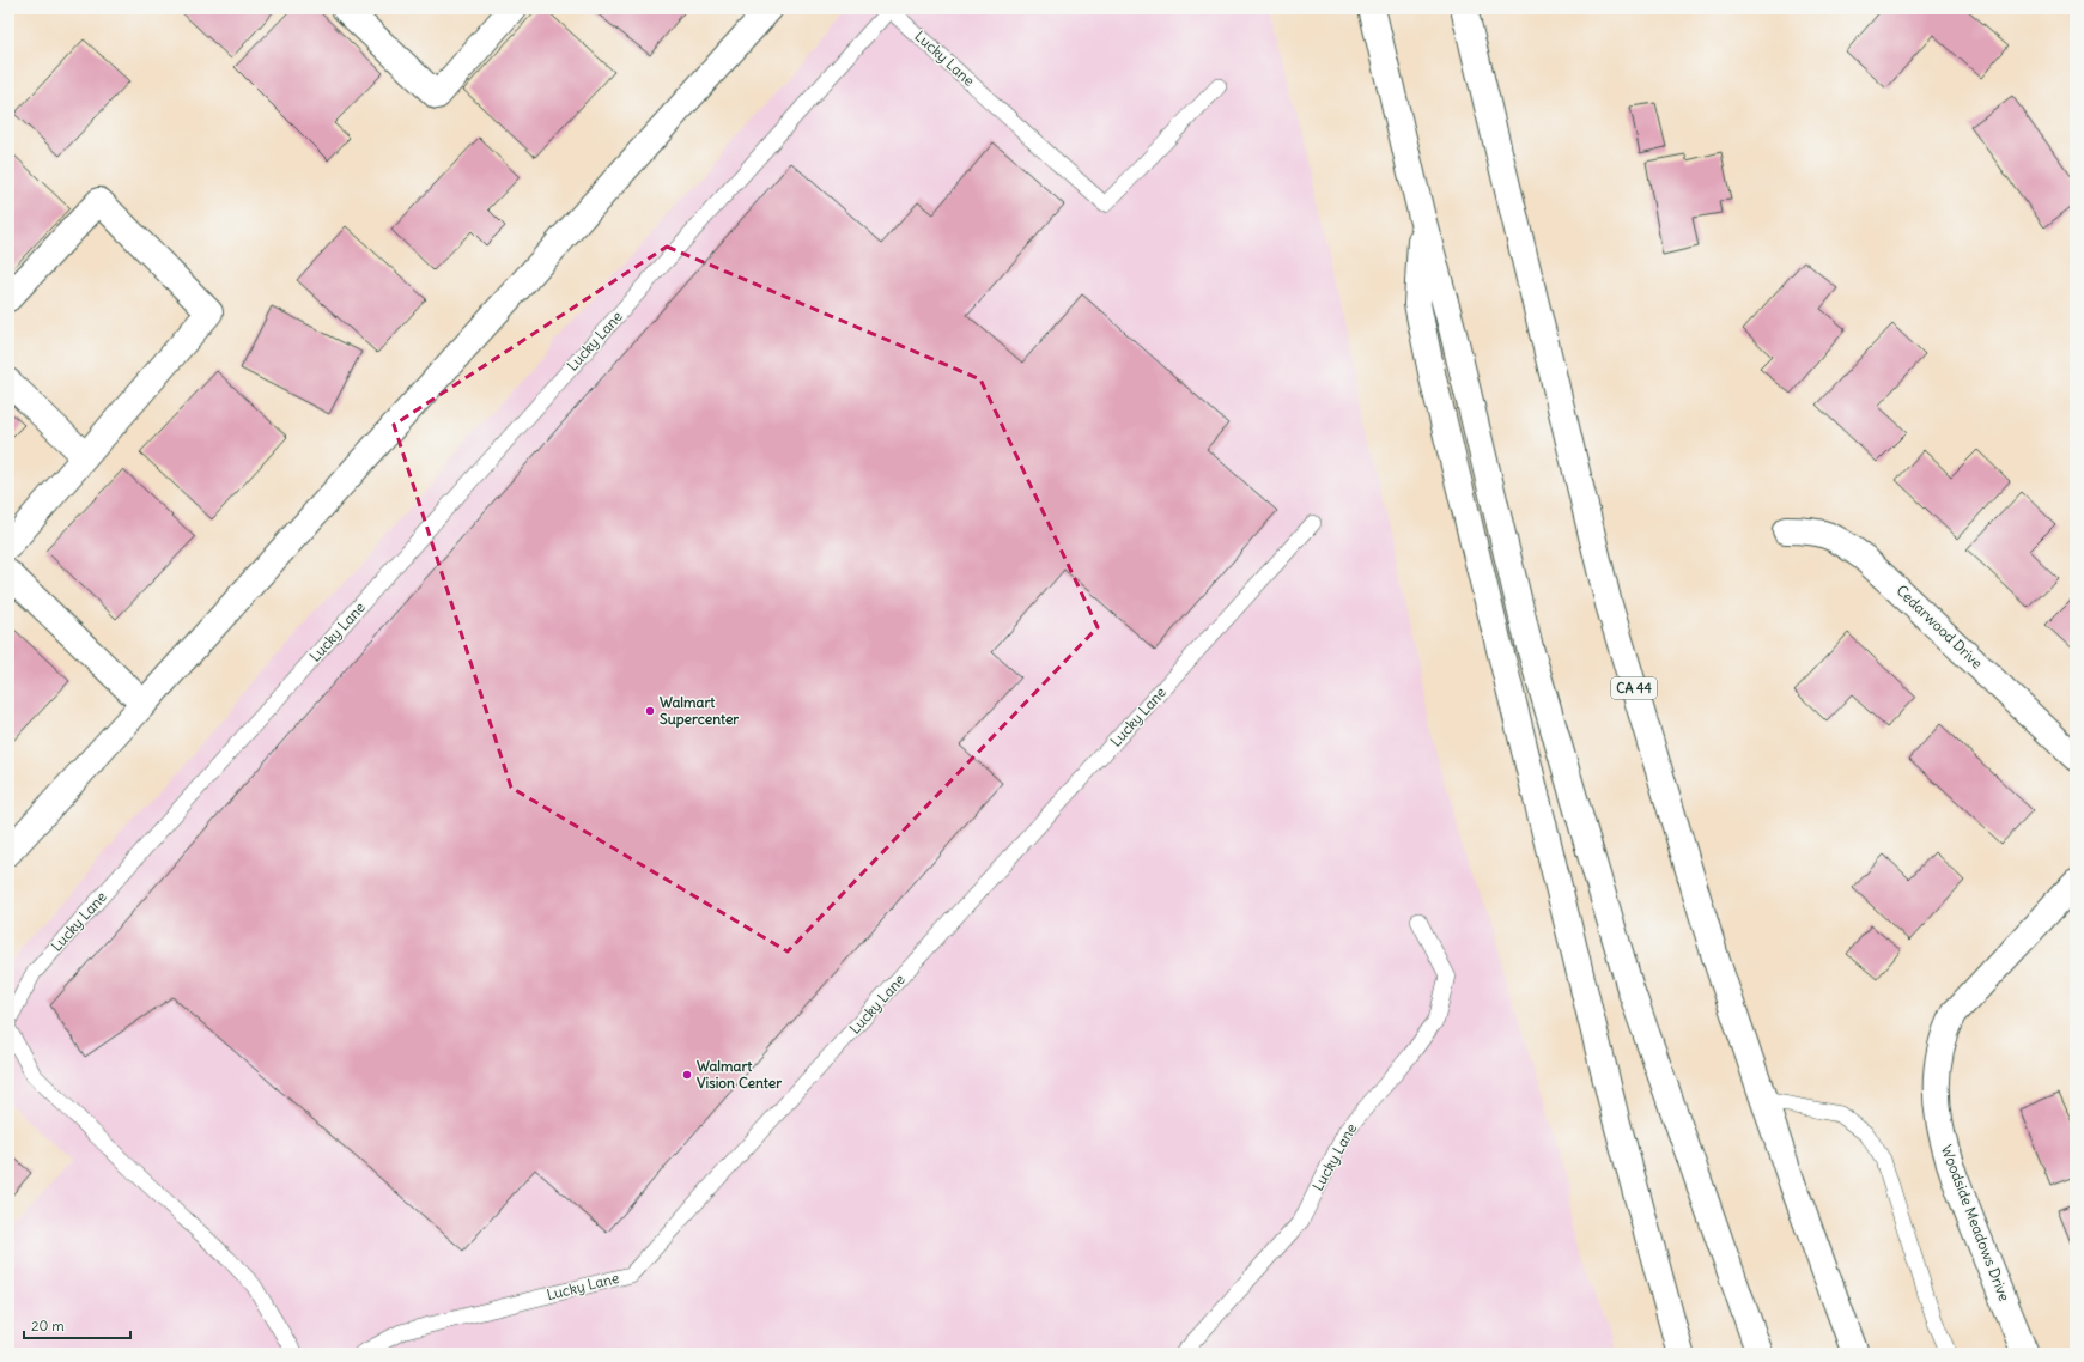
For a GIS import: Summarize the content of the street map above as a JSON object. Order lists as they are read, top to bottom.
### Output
{
  "streets": {
    "main road": ["Cedarwood Drive", "CA 44", "Woodside Meadows Drive"],
    "lane": ["Lucky Lane"]
  },
  "places": ["Walmart Supercenter", "Walmart Vision Center"],
  "scale_bar": "20 m"
}
